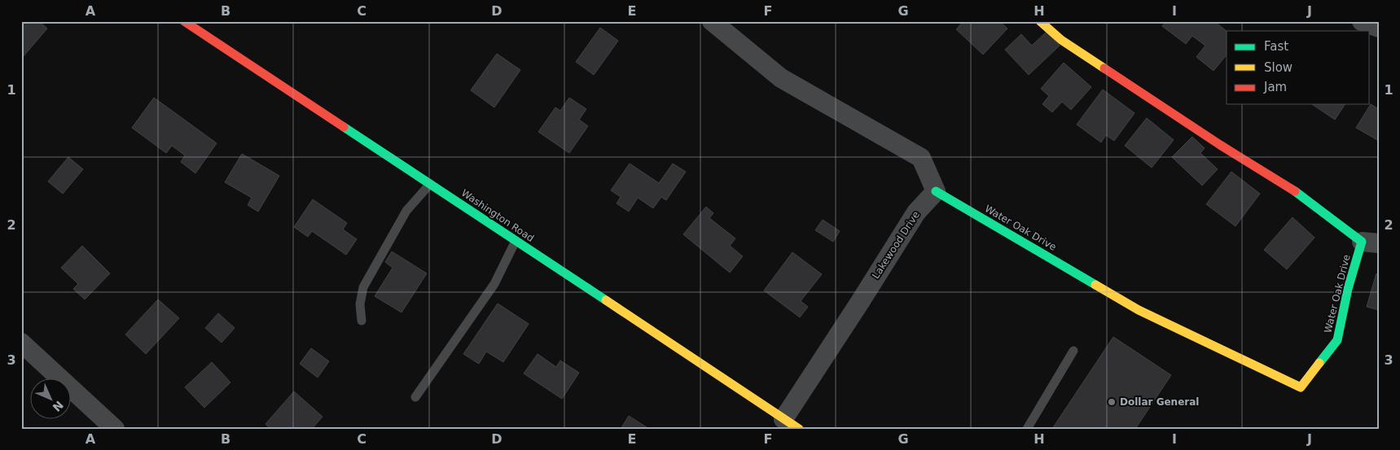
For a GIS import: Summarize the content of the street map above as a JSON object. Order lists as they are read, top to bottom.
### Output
{
  "streets": {
    "street": ["Washington Road", "Water Oak Drive", "Lakewood Drive"]
  },
  "crossings": [
    ["Washington Road", "Lakewood Drive"],
    ["Water Oak Drive", "Lakewood Drive"]
  ],
  "places": ["Dollar General"],
  "legend": ["Fast", "Slow", "Jam"],
  "north": "bottom right",
  "grid": {
    "columns": [
      "A",
      "B",
      "C",
      "D",
      "E",
      "F",
      "G",
      "H",
      "I",
      "J"
    ],
    "rows": ["1", "2", "3"]
  }
}
